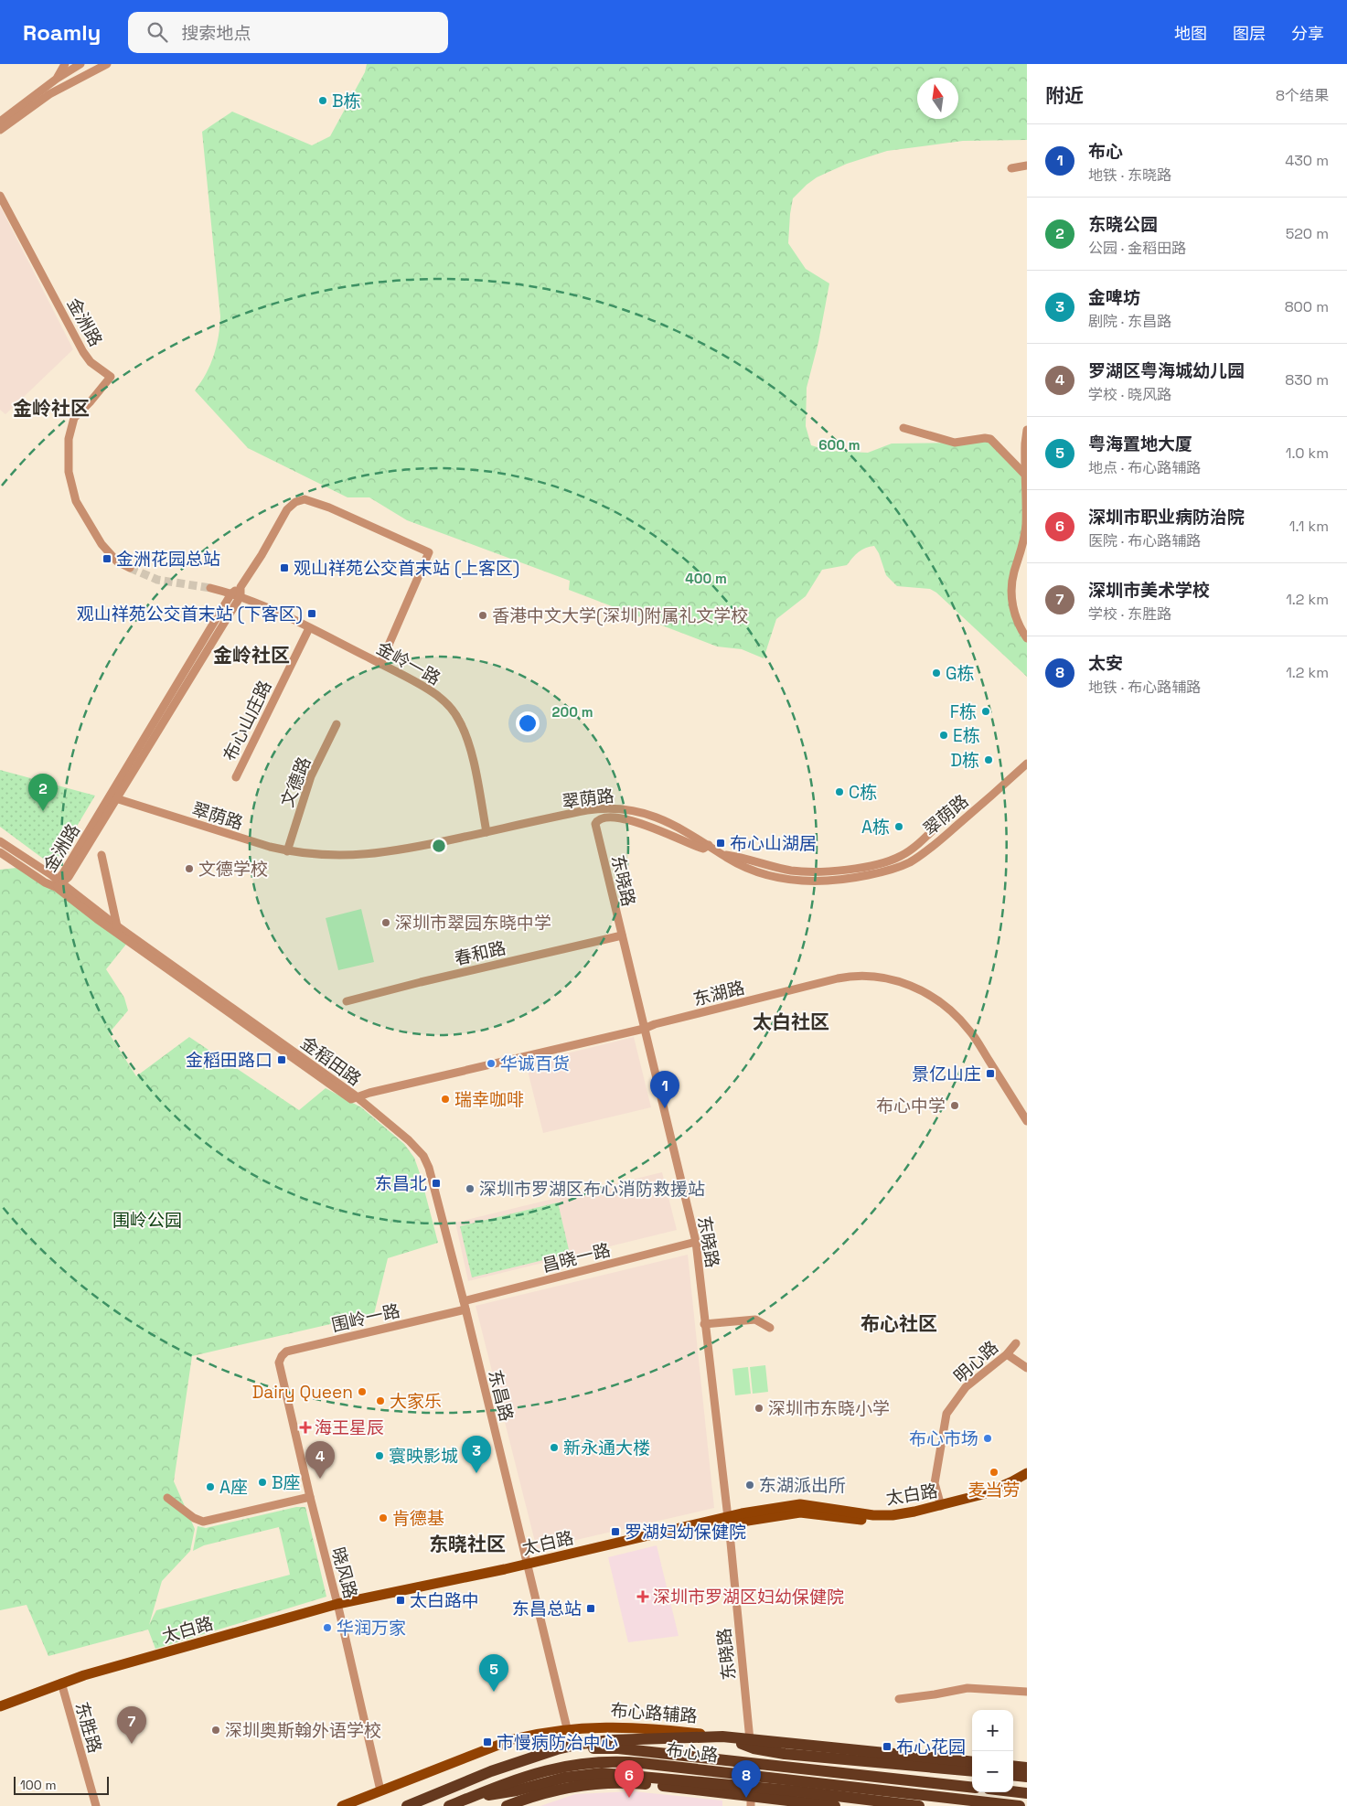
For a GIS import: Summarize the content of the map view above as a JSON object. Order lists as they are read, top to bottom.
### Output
{
  "streets": {
    "highway": ["布心路辅路", "布心路"],
    "main road": ["太白路"],
    "street": [
      "金洲路",
      "金岭一路",
      "布心山庄路",
      "文德路",
      "翠荫路",
      "东晓路",
      "春和路",
      "东湖路",
      "金稻田路",
      "昌晓一路",
      "围岭一路",
      "明心路",
      "东昌路",
      "晓风路",
      "东胜路"
    ]
  },
  "crossings": [
    ["金洲路", "金岭一路"],
    ["金洲路", "翠荫路"],
    ["金洲路", "金稻田路"],
    ["金岭一路", "布心山庄路"],
    ["金岭一路", "翠荫路"],
    ["文德路", "翠荫路"],
    ["翠荫路", "东晓路"],
    ["东晓路", "春和路"],
    ["东晓路", "东湖路"],
    ["东晓路", "昌晓一路"],
    ["东晓路", "太白路"],
    ["东晓路", "布心路辅路"],
    ["东湖路", "金稻田路"],
    ["东湖路", "东昌路"],
    ["金稻田路", "东昌路"],
    ["昌晓一路", "围岭一路"],
    ["昌晓一路", "东昌路"],
    ["围岭一路", "东昌路"],
    ["围岭一路", "晓风路"],
    ["明心路", "太白路"],
    ["东昌路", "太白路"],
    ["东昌路", "布心路辅路"],
    ["太白路", "晓风路"],
    ["太白路", "东胜路"],
    ["晓风路", "布心路辅路"],
    ["布心路辅路", "布心路"]
  ],
  "districts": [
    "金岭社区",
    "金岭社区",
    "太白社区",
    "布心社区",
    "东晓社区"
  ],
  "parks": ["围岭公园"],
  "places": {
    "other": [
      "B栋",
      "香港中文大学(深圳)附属礼文学校",
      "G栋",
      "F栋",
      "E栋",
      "D栋",
      "C栋",
      "A栋",
      "文德学校",
      "深圳市翠园东晓中学",
      "华诚百货",
      "瑞幸咖啡",
      "布心中学",
      "深圳市罗湖区布心消防救援站",
      "Dairy Queen",
      "大家乐",
      "深圳市东晓小学",
      "布心市场",
      "新永通大楼",
      "寰映影城",
      "麦当劳",
      "B座",
      "东湖派出所",
      "A座",
      "肯德基",
      "华润万家",
      "深圳奥斯翰外语学校"
    ],
    "transit": [
      "金洲花园总站",
      "观山祥苑公交首末站 (上客区)",
      "观山祥苑公交首末站 (下客区)",
      "布心山湖居",
      "金稻田路口",
      "景亿山庄",
      "东昌北",
      "罗湖妇幼保健院",
      "太白路中",
      "东昌总站",
      "市慢病防治中心",
      "布心花园"
    ],
    "health": ["海王星辰", "深圳市罗湖区妇幼保健院"]
  },
  "scale_bar": "100 m",
  "north": "top",
  "page": {
    "header": "Roamly",
    "search": "搜索地点",
    "nav": ["地图", "图层", "分享"],
    "heading": ["附近", "8个结果"],
    "list": [
      {
        "mark": "1",
        "name": "布心",
        "note": "地铁 · 东晓路",
        "value": "430 m"
      },
      {
        "mark": "2",
        "name": "东晓公园",
        "note": "公园 · 金稻田路",
        "value": "520 m"
      },
      {
        "mark": "3",
        "name": "金啤坊",
        "note": "剧院 · 东昌路",
        "value": "800 m"
      },
      {
        "mark": "4",
        "name": "罗湖区粤海城幼儿园",
        "note": "学校 · 晓风路",
        "value": "830 m"
      },
      {
        "mark": "5",
        "name": "粤海置地大厦",
        "note": "地点 · 布心路辅路",
        "value": "1.0 km"
      },
      {
        "mark": "6",
        "name": "深圳市职业病防治院",
        "note": "医院 · 布心路辅路",
        "value": "1.1 km"
      },
      {
        "mark": "7",
        "name": "深圳市美术学校",
        "note": "学校 · 东胜路",
        "value": "1.2 km"
      },
      {
        "mark": "8",
        "name": "太安",
        "note": "地铁 · 布心路辅路",
        "value": "1.2 km"
      }
    ],
    "pins": [
      "2",
      "1",
      "3",
      "4",
      "5",
      "7",
      "6",
      "8"
    ],
    "map_buttons": ["+", "−"],
    "scale": "100 m"
  },
  "rings": ["600 m", "400 m", "200 m"]
}
